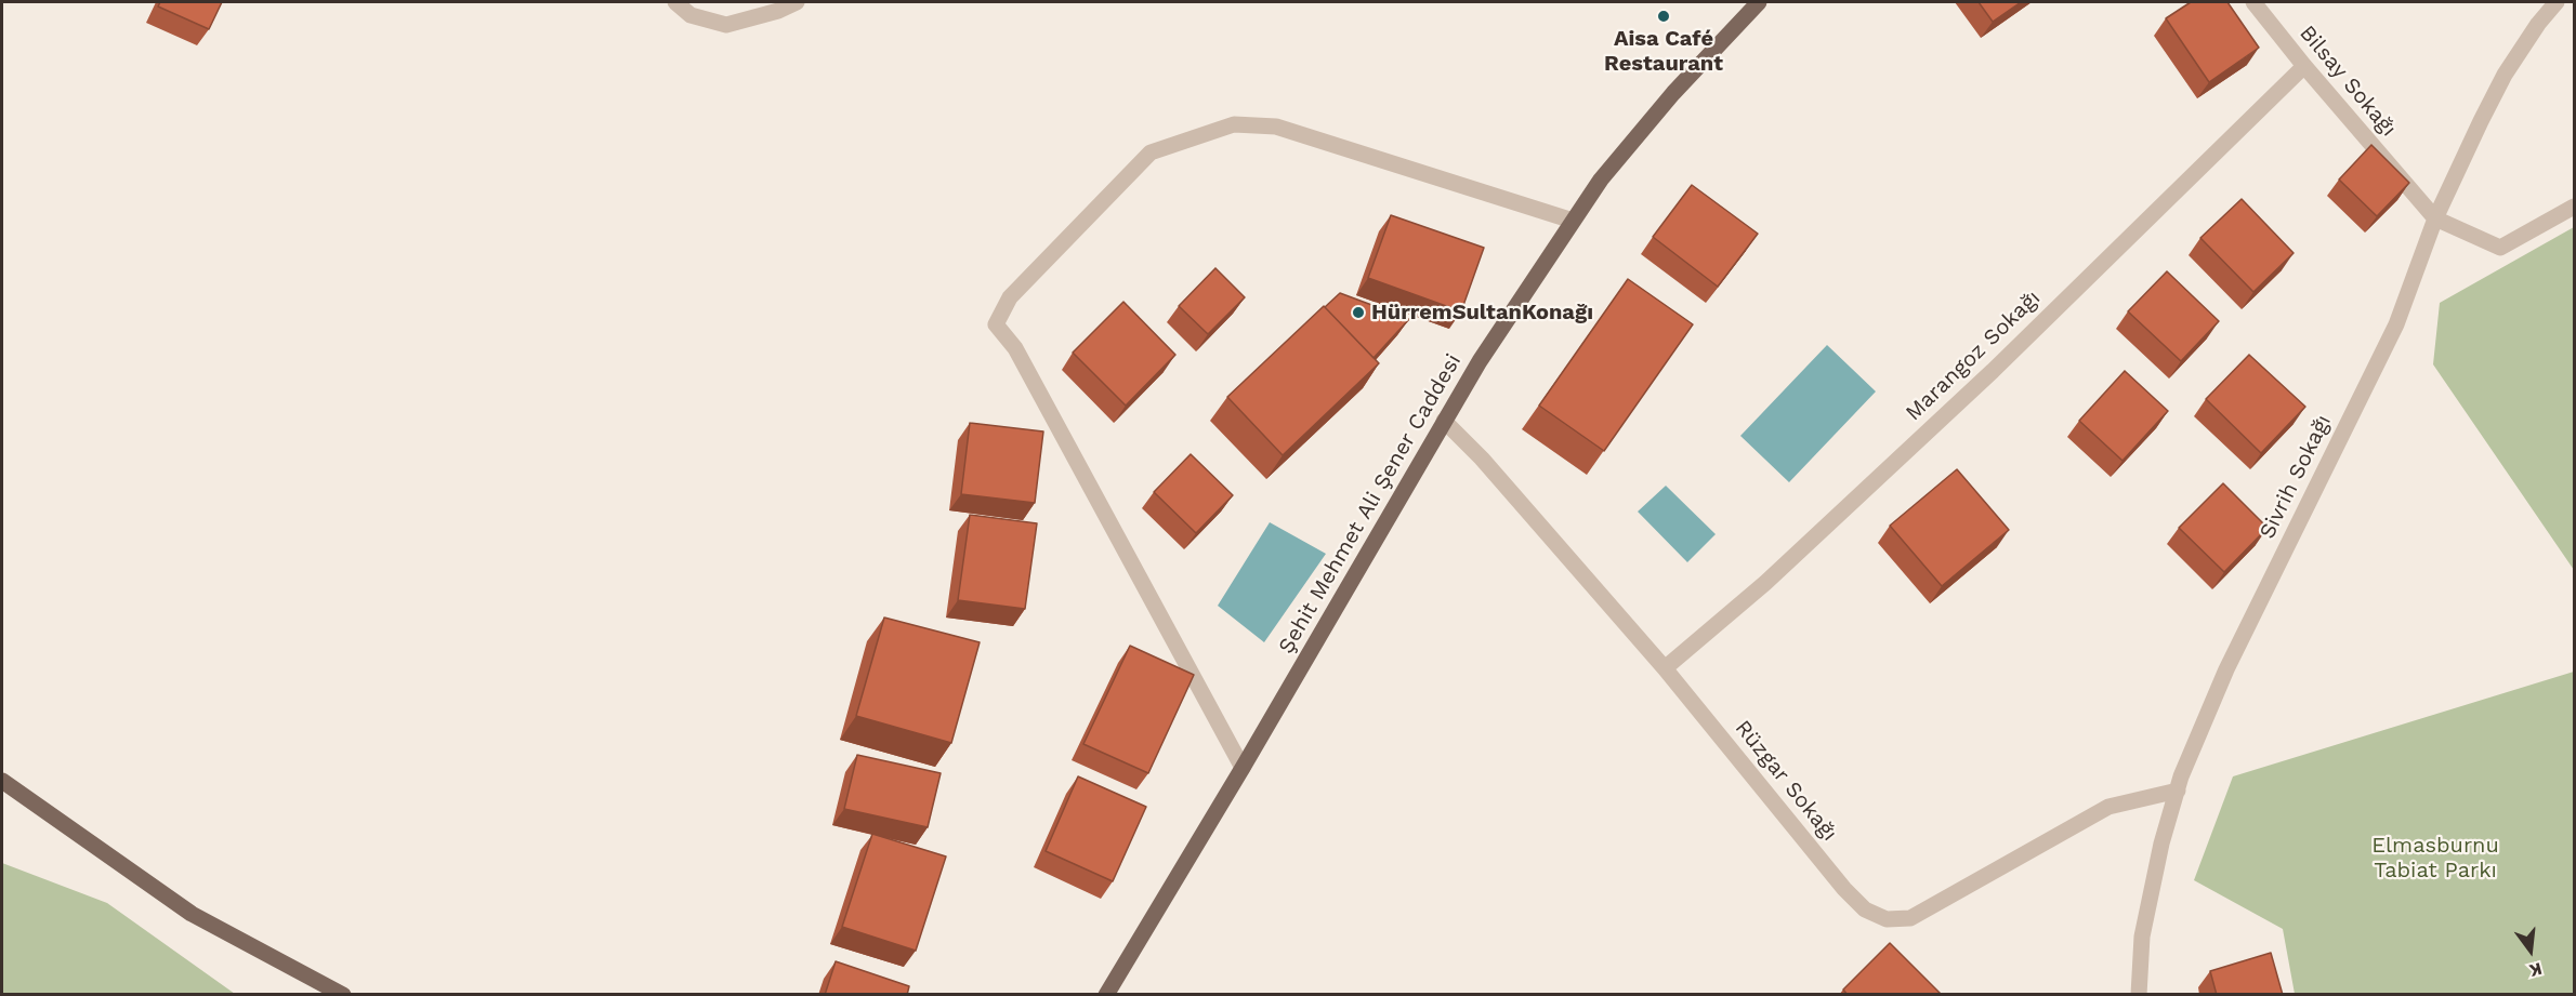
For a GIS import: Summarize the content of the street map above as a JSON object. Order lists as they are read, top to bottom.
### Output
{
  "streets": {
    "main road": ["Şehit Mehmet Ali Şener Caddesi"],
    "street": [
      "Bilsay Sokağı",
      "Marangoz Sokağı",
      "Sivrih Sokağı",
      "Rüzgar Sokağı"
    ]
  },
  "crossings": [
    ["Bilsay Sokağı", "Marangoz Sokağı"],
    ["Bilsay Sokağı", "Sivrih Sokağı"],
    ["Marangoz Sokağı", "Rüzgar Sokağı"],
    ["Sivrih Sokağı", "Rüzgar Sokağı"],
    ["Şehit Mehmet Ali Şener Caddesi", "Rüzgar Sokağı"]
  ],
  "parks": ["Elmasburnu Tabiat Parkı"],
  "places": ["Aisa Café Restaurant", "HürremSultanKonağı"],
  "north": "bottom"
}
